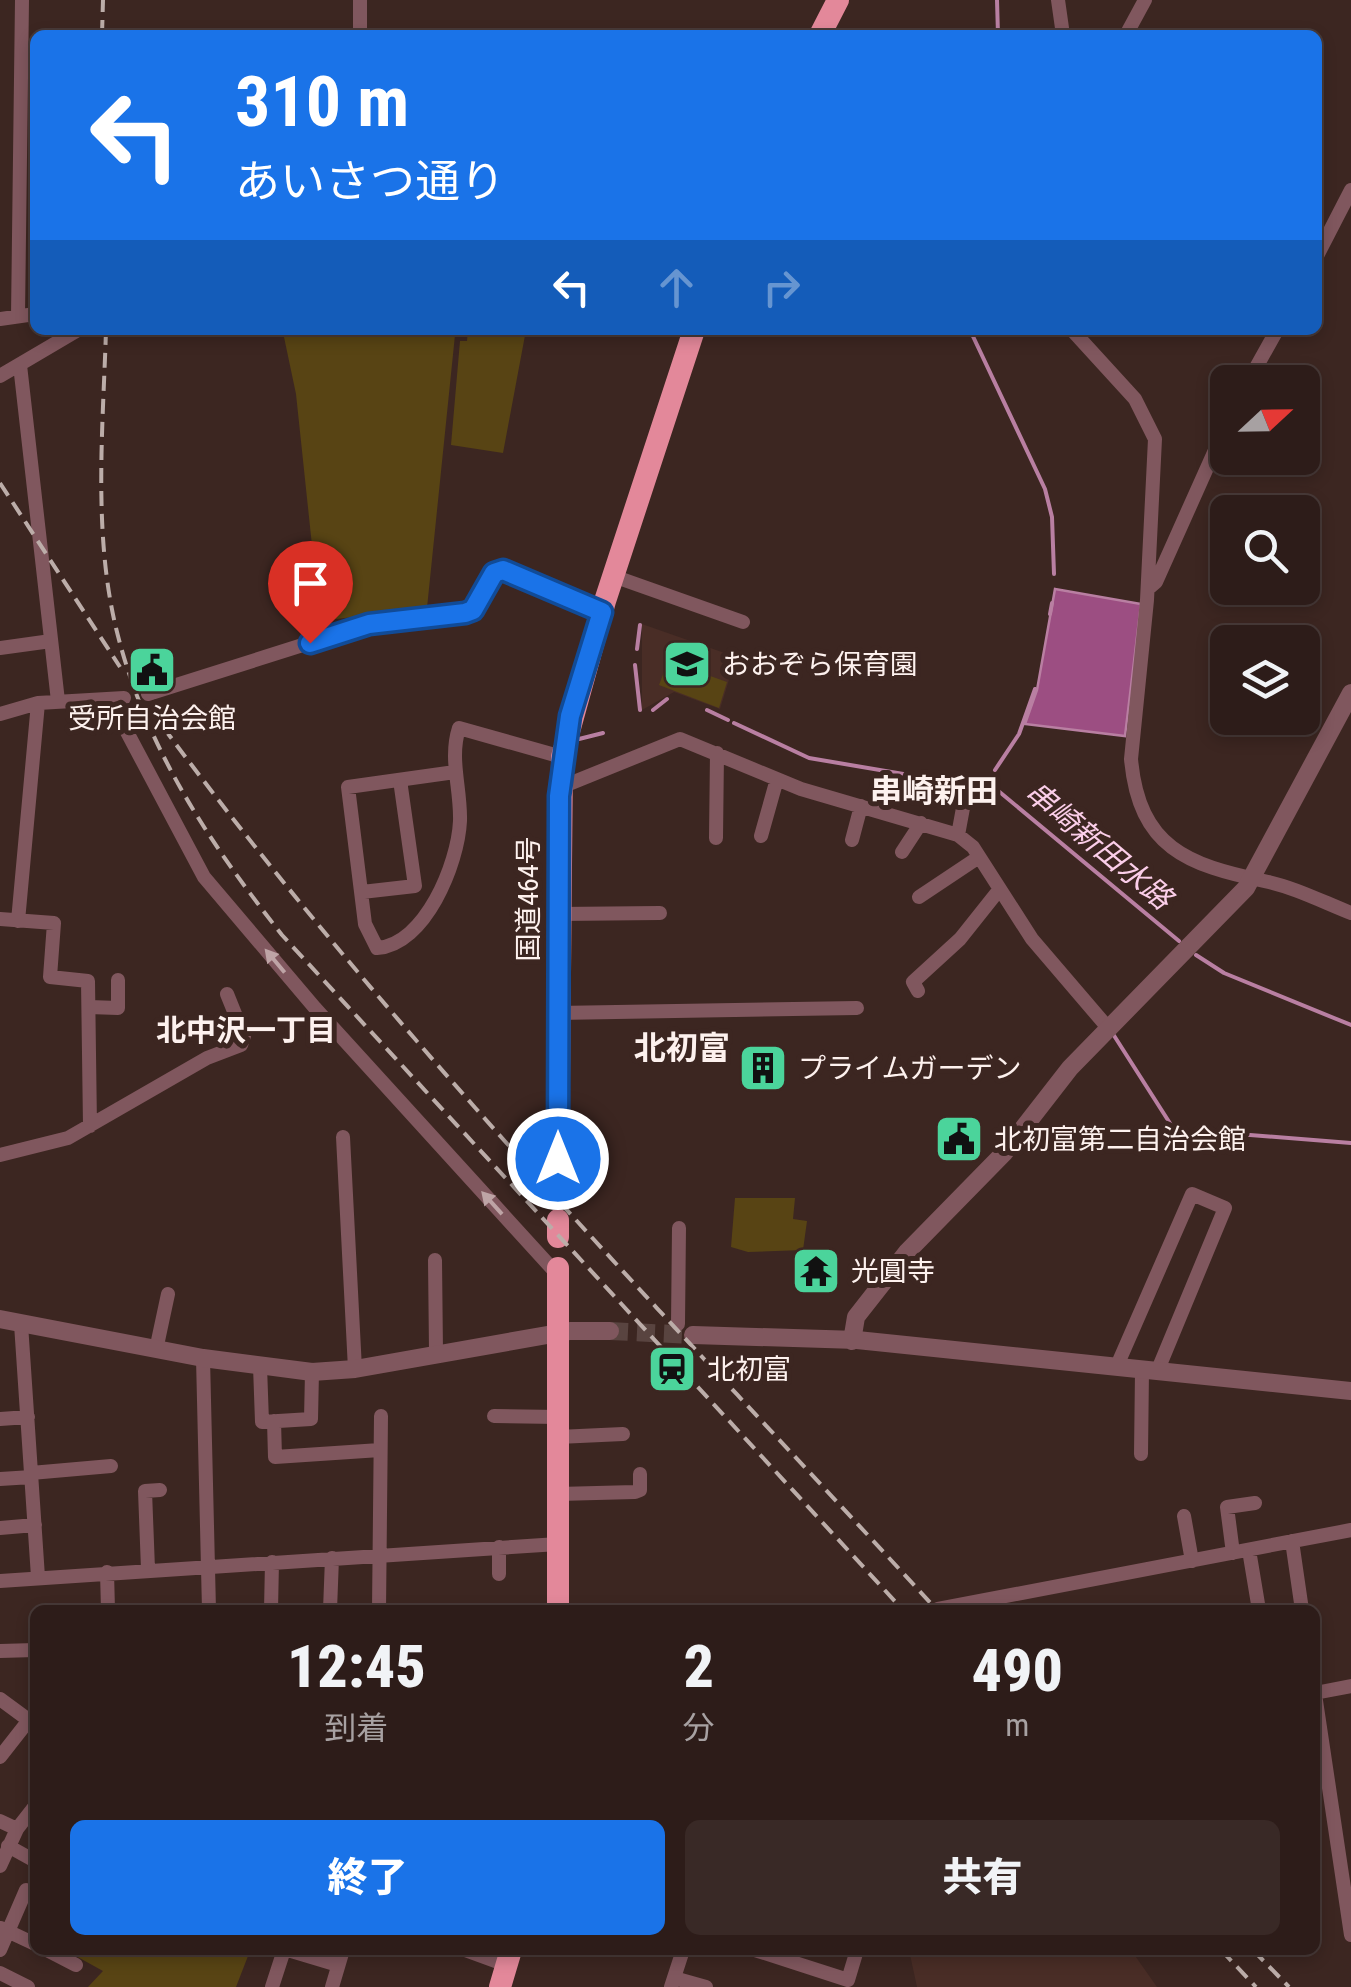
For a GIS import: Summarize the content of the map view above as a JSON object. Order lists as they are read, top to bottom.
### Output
{
  "streets": {
    "highway": ["国道464号"]
  },
  "districts": ["串崎新田", "北中沢一丁目", "北初富"],
  "water": ["串崎新田水路"],
  "places": {
    "school or university": ["おおぞら保育園"],
    "public building": ["受所自治会館", "北初富第二自治会館"],
    "building": ["プライムガーデン"],
    "temple": ["光圓寺"],
    "station": ["北初富"]
  },
  "north": "right",
  "page": {
    "turn": ["310 m", "あいさつ通り"],
    "eta": [
      "12:45",
      "到着",
      "2",
      "分",
      "490",
      "m"
    ],
    "buttons": ["終了", "共有"]
  }
}
